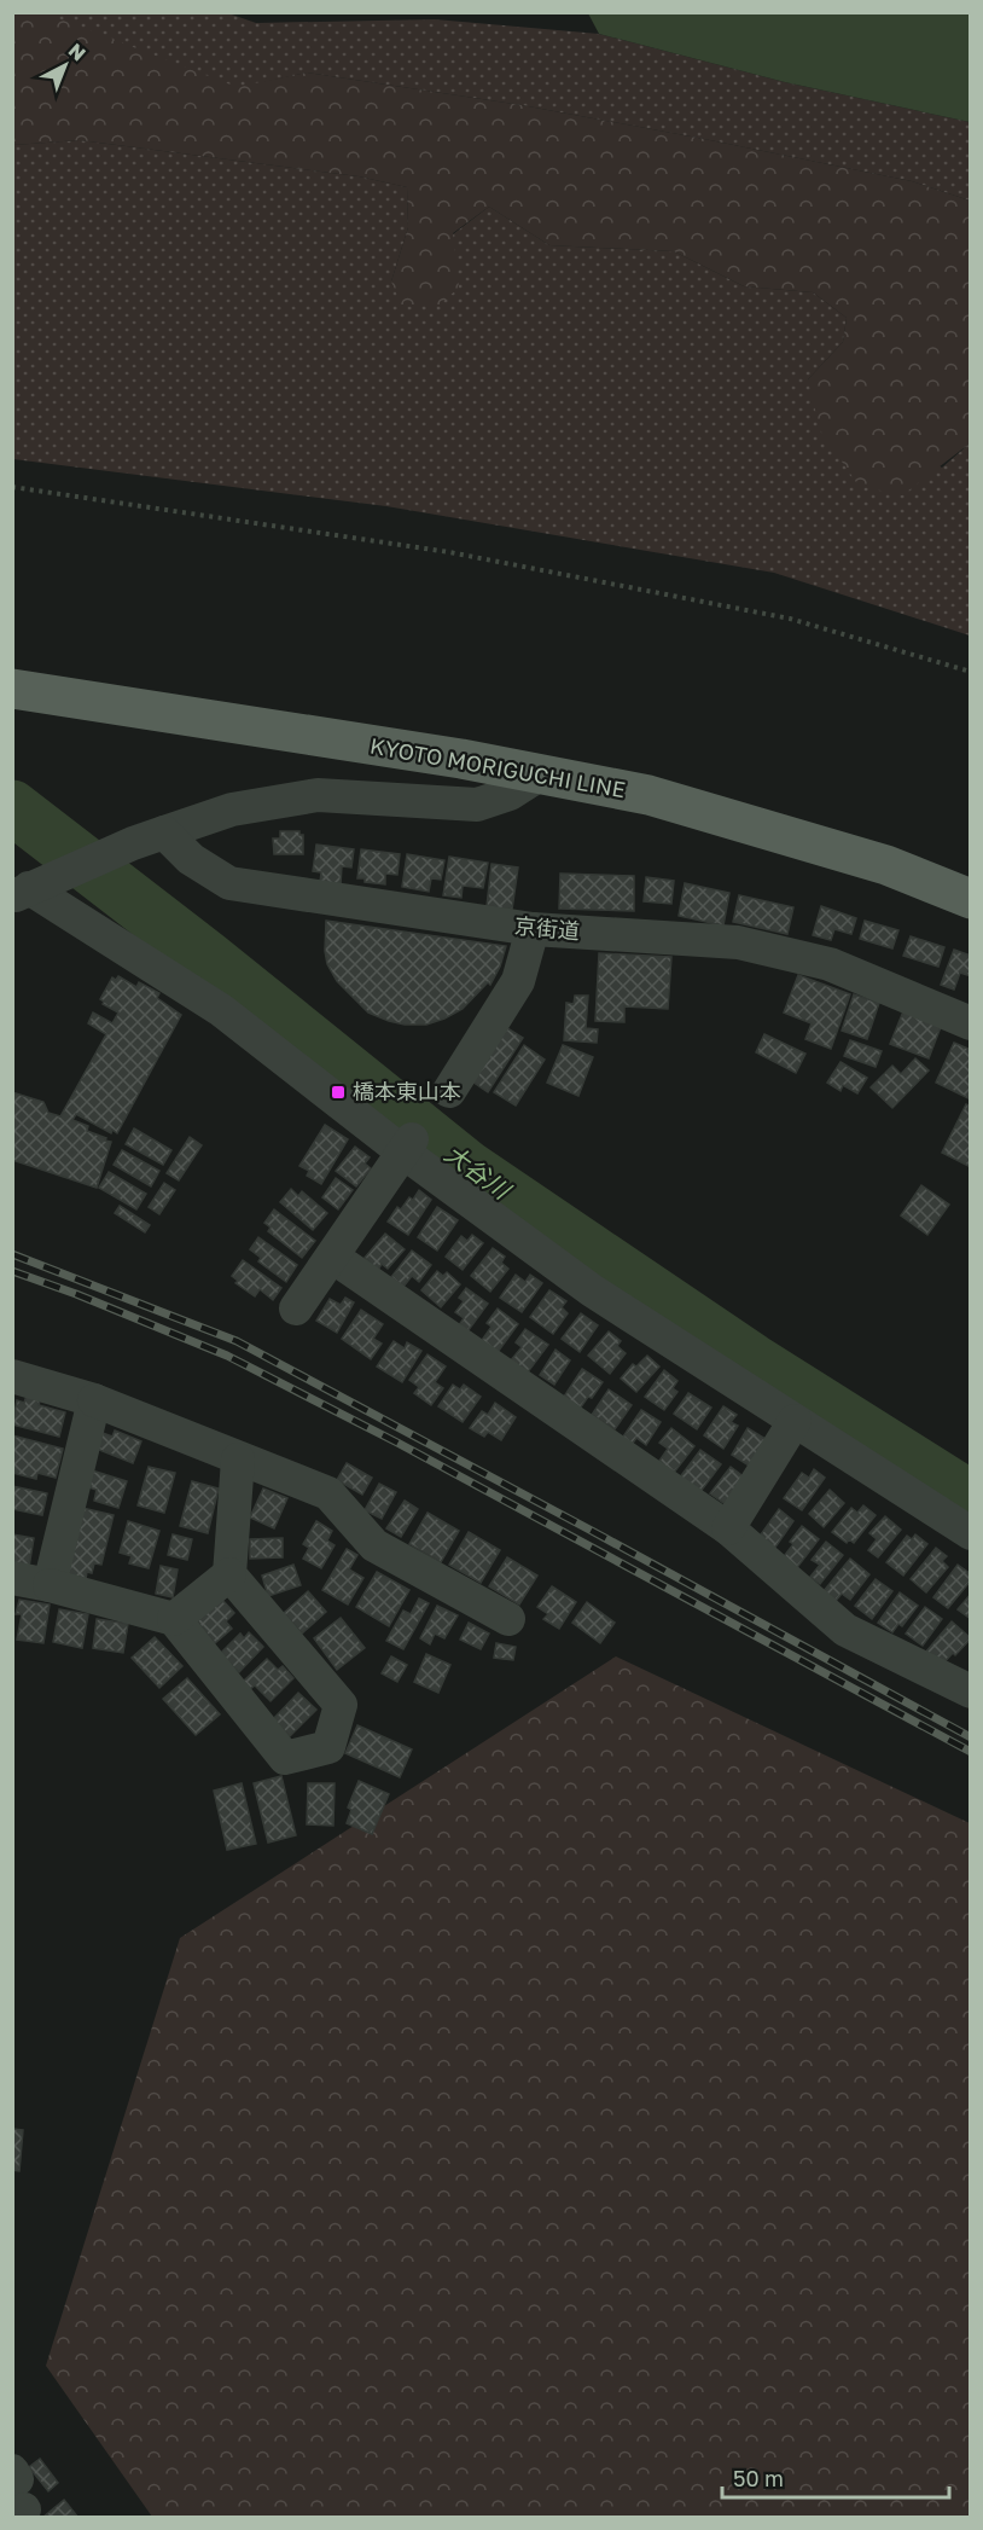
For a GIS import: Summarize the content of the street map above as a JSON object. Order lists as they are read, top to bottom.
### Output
{
  "streets": {
    "main road": ["KYOTO MORIGUCHI LINE"],
    "street": ["京街道"]
  },
  "water": ["大谷川"],
  "places": {
    "transit": ["橋本東山本"]
  },
  "scale_bar": "50 m",
  "north": "top right"
}
